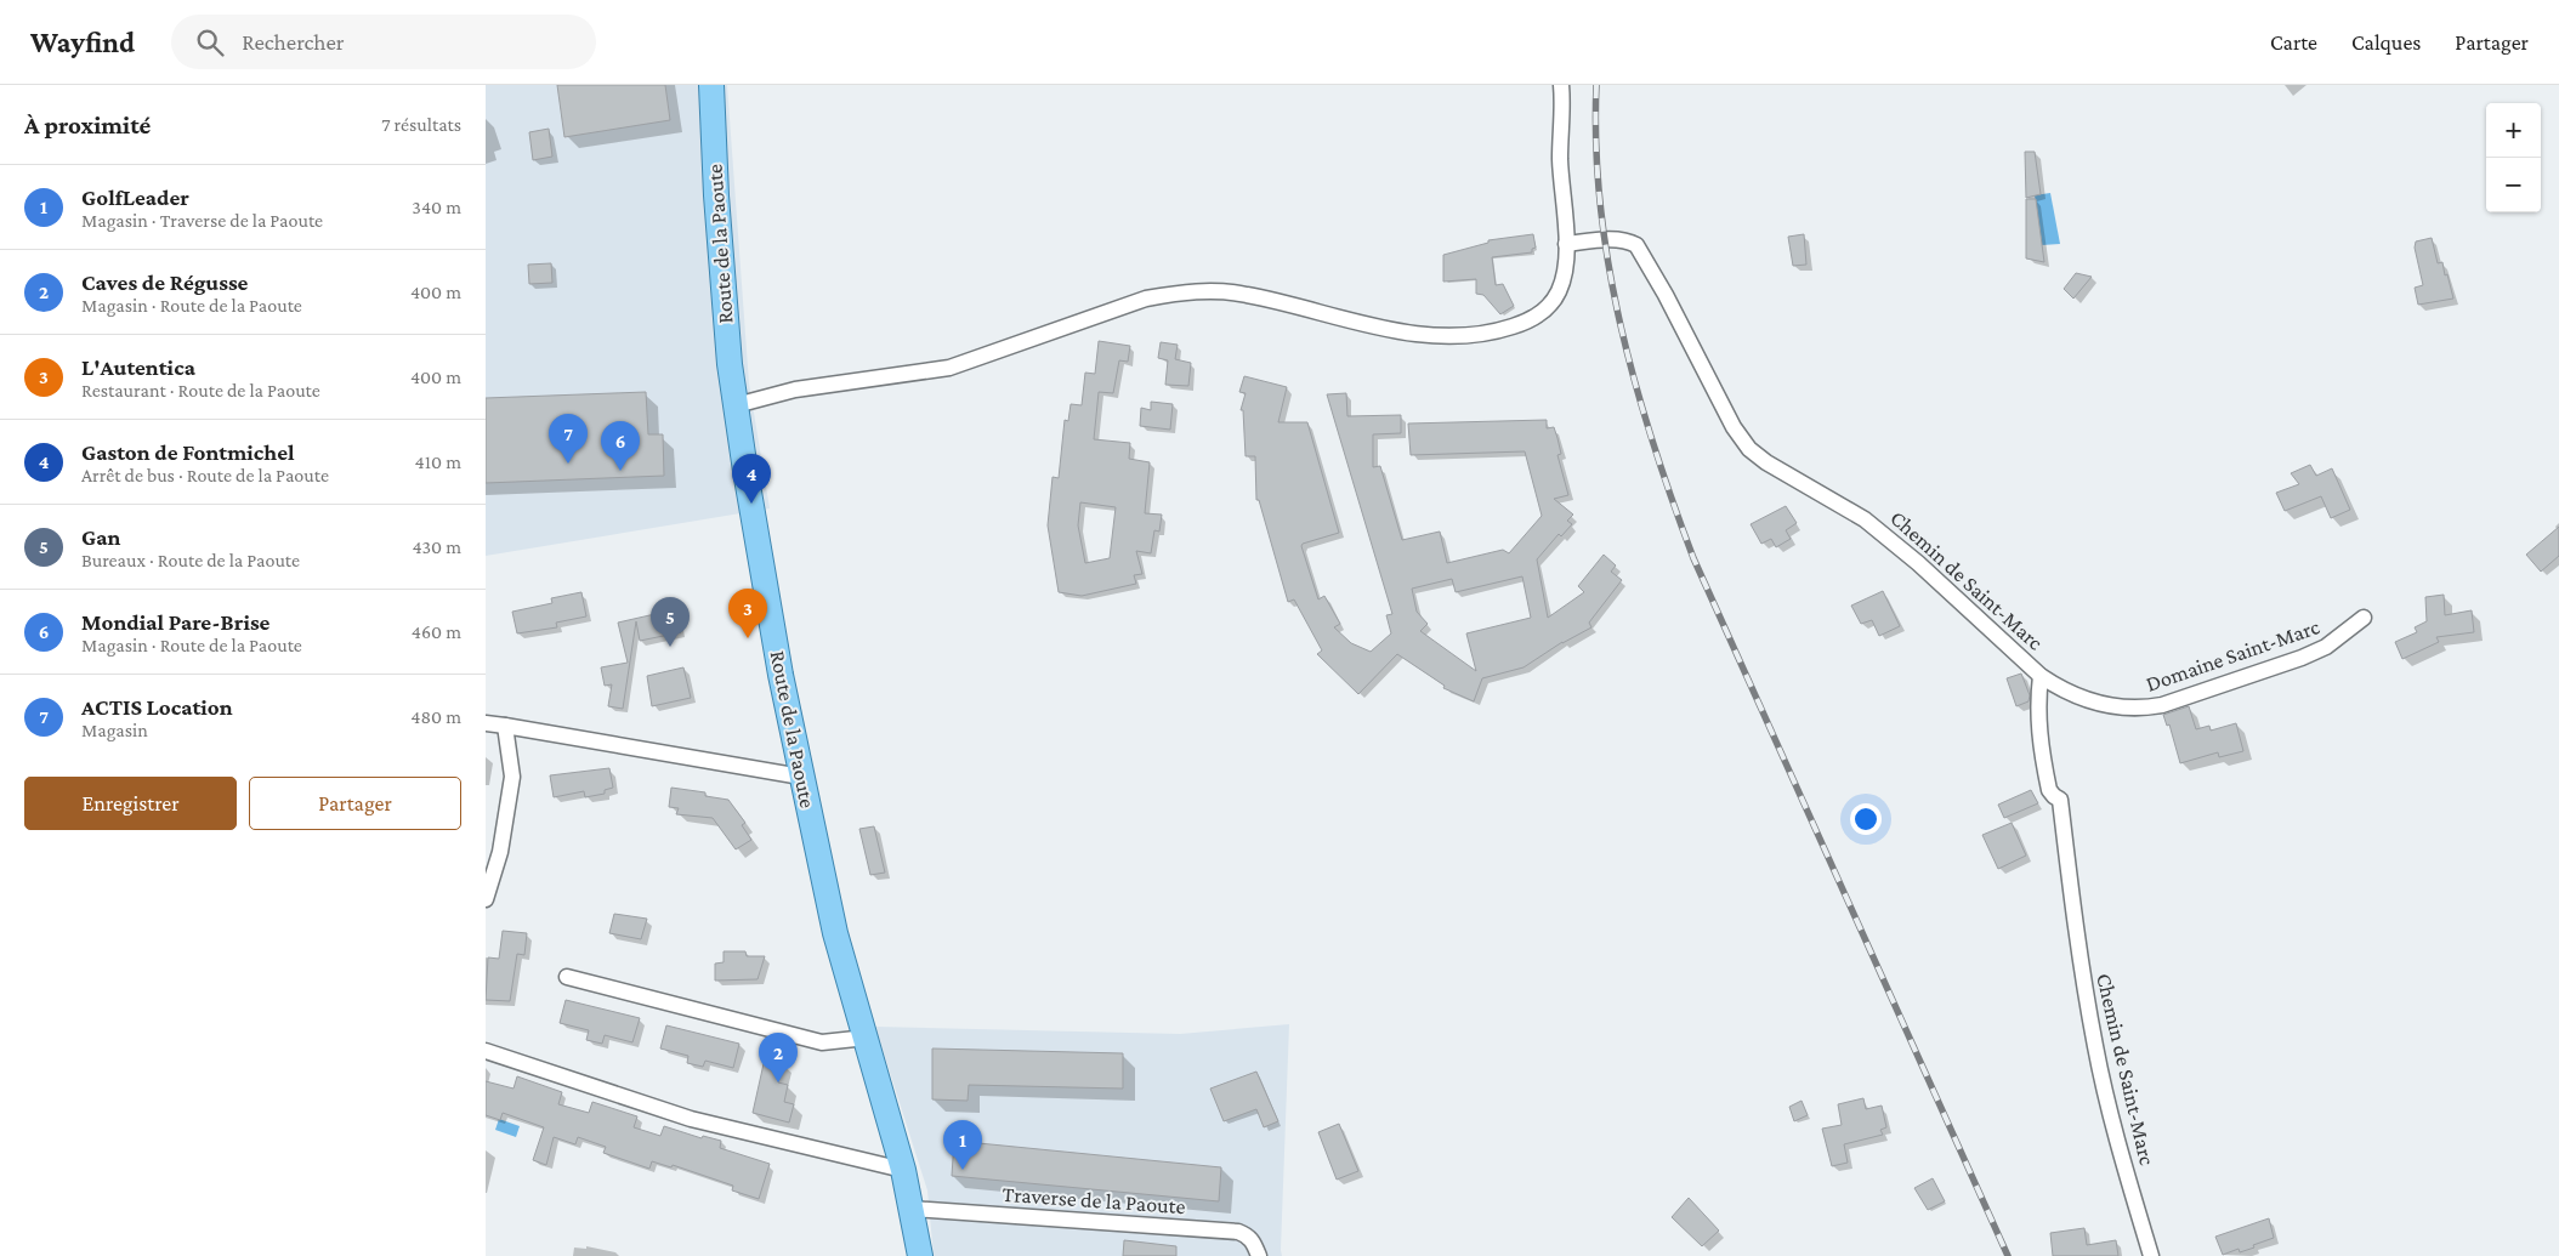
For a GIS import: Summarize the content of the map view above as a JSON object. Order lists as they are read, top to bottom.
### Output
{
  "streets": {
    "main road": ["Route de la Paoute"],
    "street": ["Chemin de Saint-Marc", "Domaine Saint-Marc", "Traverse de la Paoute"]
  },
  "crossings": [
    ["Route de la Paoute", "Traverse de la Paoute"],
    ["Chemin de Saint-Marc", "Domaine Saint-Marc"]
  ],
  "page": {
    "header": "Wayfind",
    "search": "Rechercher",
    "nav": ["Carte", "Calques", "Partager"],
    "heading": ["À proximité", "7 résultats"],
    "map_buttons": ["+", "−"],
    "list": [
      {
        "mark": "1",
        "name": "GolfLeader",
        "note": "Magasin · Traverse de la Paoute",
        "value": "340 m"
      },
      {
        "mark": "2",
        "name": "Caves de Régusse",
        "note": "Magasin · Route de la Paoute",
        "value": "400 m"
      },
      {
        "mark": "3",
        "name": "L'Autentica",
        "note": "Restaurant · Route de la Paoute",
        "value": "400 m"
      },
      {
        "mark": "4",
        "name": "Gaston de Fontmichel",
        "note": "Arrêt de bus · Route de la Paoute",
        "value": "410 m"
      },
      {
        "mark": "5",
        "name": "Gan",
        "note": "Bureaux · Route de la Paoute",
        "value": "430 m"
      },
      {
        "mark": "6",
        "name": "Mondial Pare-Brise",
        "note": "Magasin · Route de la Paoute",
        "value": "460 m"
      },
      {
        "mark": "7",
        "name": "ACTIS Location",
        "note": "Magasin",
        "value": "480 m"
      }
    ],
    "pins": [
      "7",
      "6",
      "4",
      "3",
      "5",
      "2",
      "1"
    ],
    "buttons": ["Enregistrer", "Partager"]
  }
}
